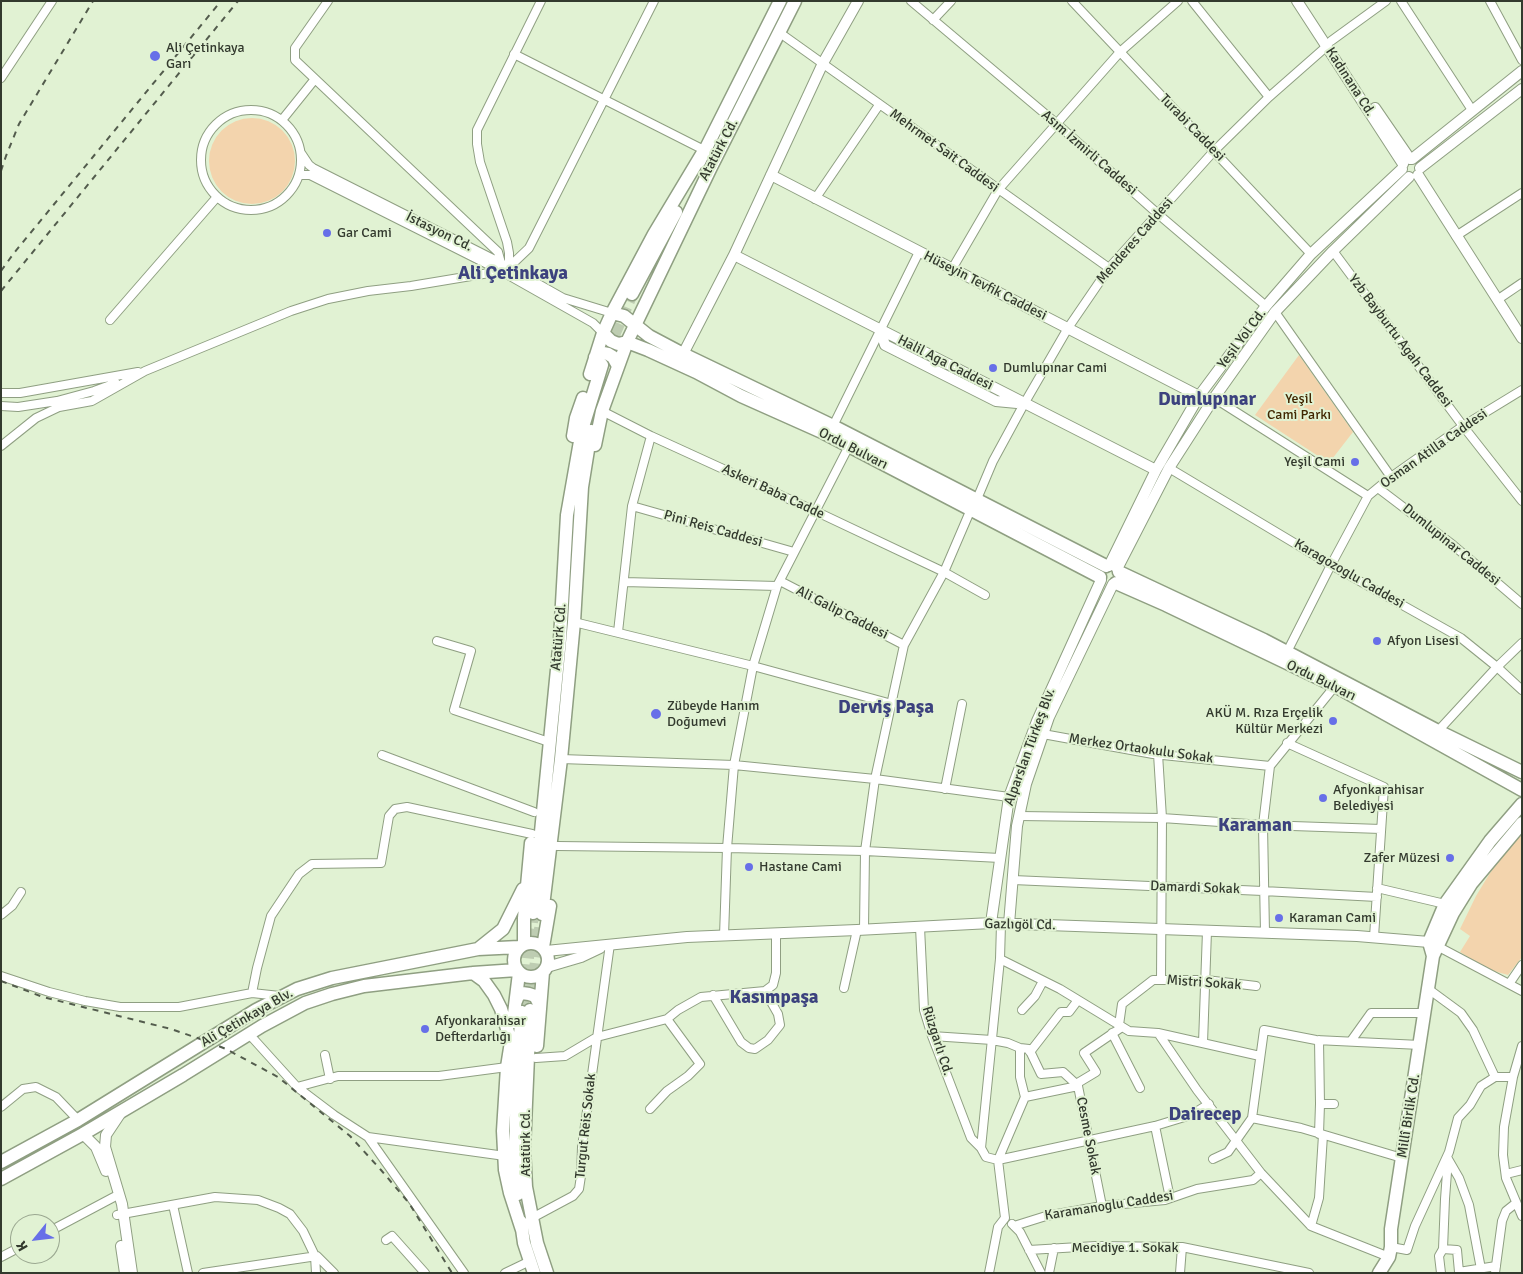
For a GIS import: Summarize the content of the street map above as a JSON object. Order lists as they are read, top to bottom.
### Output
{
  "streets": {
    "main road": [
      "Atatürk Cd.",
      "Ordu Bulvarı",
      "Ali Çetinkaya Blv.",
      "Millî Birlik Cd."
    ],
    "street": [
      "Kadınana Cd.",
      "Turabi Caddesi",
      "Mehrmet Sait Caddesi",
      "Asım İzmirli Caddesi",
      "İstasyon Cd.",
      "Menderes Caddesi",
      "Hüseyin Tevfik Caddesi",
      "Yeşil Yol Cd.",
      "Yzb Bayburtu Agah Caddesi",
      "Halil Aga Caddesi",
      "Osman Atilla Caddesi",
      "Askeri Baba Cadde",
      "Pini Reis Caddesi",
      "Dumlupinar Caddesi",
      "Karagozoglu Caddesi",
      "Ali Galip Caddesi",
      "Alparslan Türkeş Blv.",
      "Merkez Ortaokulu Sokak",
      "Damardi Sokak",
      "Gazlıgöl Cd.",
      "Mistri Sokak",
      "Rüzgarlı Cd.",
      "Turgut Reis Sokak",
      "Cesme Sokak",
      "Karamanoglu Caddesi",
      "Mecidiye 1. Sokak"
    ]
  },
  "crossings": [
    ["Kadınana Cd.", "Menderes Caddesi"],
    ["Kadınana Cd.", "Yeşil Yol Cd."],
    ["Turabi Caddesi", "Menderes Caddesi"],
    ["Turabi Caddesi", "Yeşil Yol Cd."],
    ["Atatürk Cd.", "Mehrmet Sait Caddesi"],
    ["Atatürk Cd.", "Turgut Reis Sokak"],
    ["Mehrmet Sait Caddesi", "Menderes Caddesi"],
    ["Asım İzmirli Caddesi", "Menderes Caddesi"],
    ["Asım İzmirli Caddesi", "Yeşil Yol Cd."],
    ["Asım İzmirli Caddesi", "Osman Atilla Caddesi"],
    ["İstasyon Cd.", "Ordu Bulvarı"],
    ["Menderes Caddesi", "Hüseyin Tevfik Caddesi"],
    ["Menderes Caddesi", "Halil Aga Caddesi"],
    ["Menderes Caddesi", "Ordu Bulvarı"],
    ["Menderes Caddesi", "Askeri Baba Cadde"],
    ["Menderes Caddesi", "Ali Galip Caddesi"],
    ["Menderes Caddesi", "Gazlıgöl Cd."],
    ["Hüseyin Tevfik Caddesi", "Yeşil Yol Cd."],
    ["Yeşil Yol Cd.", "Yzb Bayburtu Agah Caddesi"],
    ["Yeşil Yol Cd.", "Halil Aga Caddesi"],
    ["Yeşil Yol Cd.", "Ordu Bulvarı"],
    ["Yeşil Yol Cd.", "Karagozoglu Caddesi"],
    ["Yeşil Yol Cd.", "Alparslan Türkeş Blv."],
    ["Yzb Bayburtu Agah Caddesi", "Osman Atilla Caddesi"],
    ["Ordu Bulvarı", "Osman Atilla Caddesi"],
    ["Ordu Bulvarı", "Alparslan Türkeş Blv."],
    ["Osman Atilla Caddesi", "Dumlupinar Caddesi"],
    ["Osman Atilla Caddesi", "Karagozoglu Caddesi"],
    ["Alparslan Türkeş Blv.", "Merkez Ortaokulu Sokak"],
    ["Alparslan Türkeş Blv.", "Damardi Sokak"],
    ["Alparslan Türkeş Blv.", "Gazlıgöl Cd."],
    ["Gazlıgöl Cd.", "Ali Çetinkaya Blv."],
    ["Gazlıgöl Cd.", "Rüzgarlı Cd."],
    ["Gazlıgöl Cd.", "Millî Birlik Cd."],
    ["Cesme Sokak", "Karamanoglu Caddesi"]
  ],
  "districts": [
    "Ali Çetinkaya",
    "Dumlupınar",
    "Derviş Paşa",
    "Karaman",
    "Kasımpaşa",
    "Dairecep"
  ],
  "parks": ["Yeşil Cami Parkı"],
  "places": [
    "Ali Çetinkaya Garı",
    "Gar Cami",
    "Dumlupınar Cami",
    "Yeşil Cami",
    "Afyon Lisesi",
    "Zübeyde Hanım Doğumevi",
    "AKÜ M. Rıza Erçelik Kültür Merkezi",
    "Afyonkarahisar Belediyesi",
    "Zafer Müzesi",
    "Hastane Cami",
    "Karaman Cami",
    "Afyonkarahisar Defterdarlığı"
  ],
  "north": "bottom left"
}
